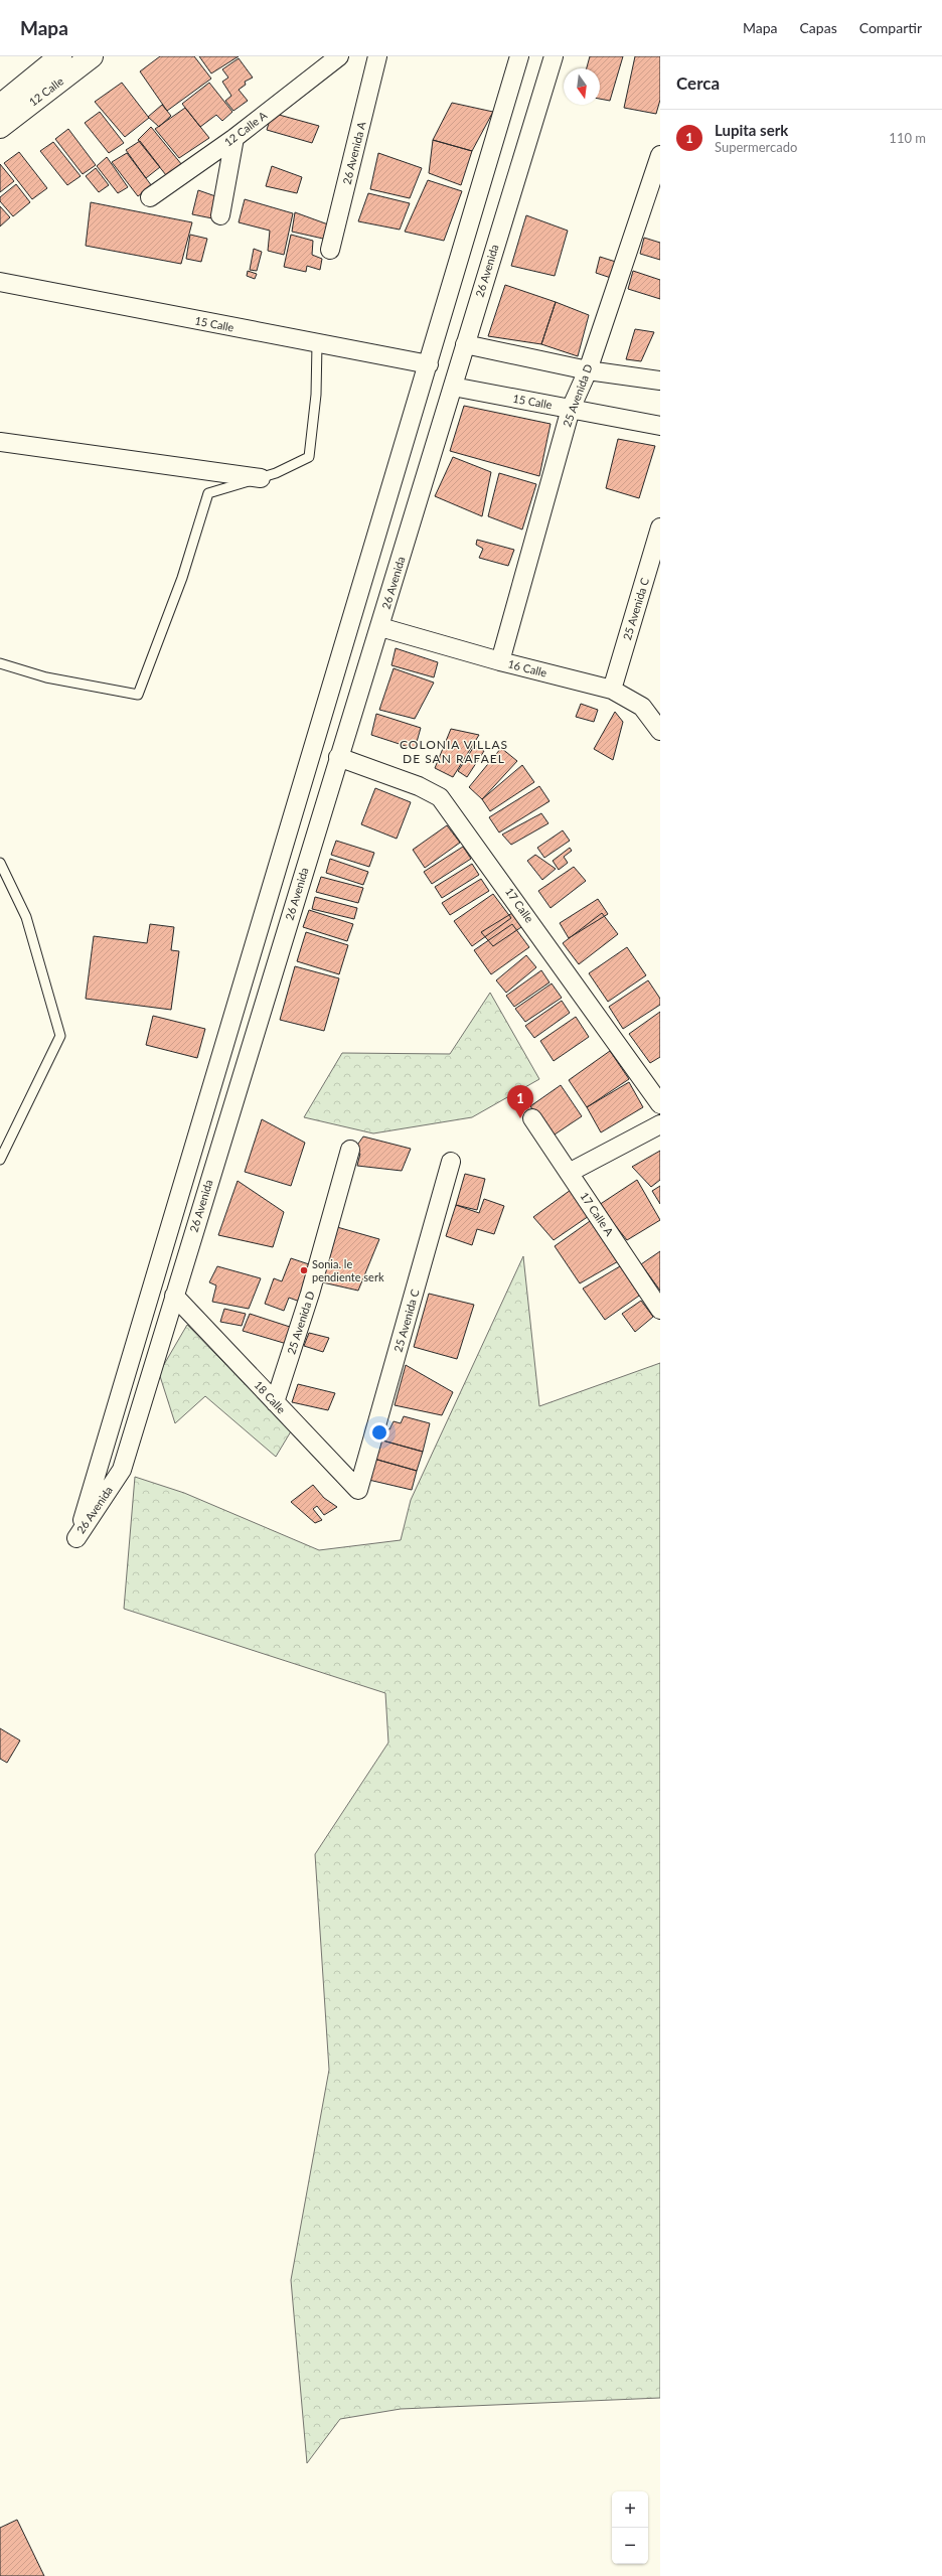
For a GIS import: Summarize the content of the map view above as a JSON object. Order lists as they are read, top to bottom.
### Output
{
  "streets": {
    "main road": ["12 Calle"],
    "street": [
      "12 Calle A",
      "26 Avenida A",
      "26 Avenida",
      "15 Calle",
      "25 Avenida D",
      "25 Avenida C",
      "16 Calle",
      "17 Calle",
      "17 Calle A",
      "18 Calle"
    ]
  },
  "crossings": [
    ["26 Avenida", "15 Calle"],
    ["26 Avenida", "16 Calle"],
    ["26 Avenida", "17 Calle"],
    ["26 Avenida", "18 Calle"],
    ["15 Calle", "25 Avenida D"],
    ["25 Avenida D", "16 Calle"],
    ["25 Avenida D", "18 Calle"],
    ["25 Avenida C", "16 Calle"],
    ["25 Avenida C", "18 Calle"]
  ],
  "districts": ["COLONIA VILLAS DE SAN RAFAEL"],
  "places": ["Sonia. le pendiente serk"],
  "north": "bottom",
  "page": {
    "header": "Mapa",
    "nav": ["Mapa", "Capas", "Compartir"],
    "heading": "Cerca",
    "list": [
      {
        "mark": "1",
        "name": "Lupita serk",
        "note": "Supermercado",
        "value": "110 m"
      }
    ],
    "pins": "1",
    "map_buttons": ["+", "−"]
  }
}
